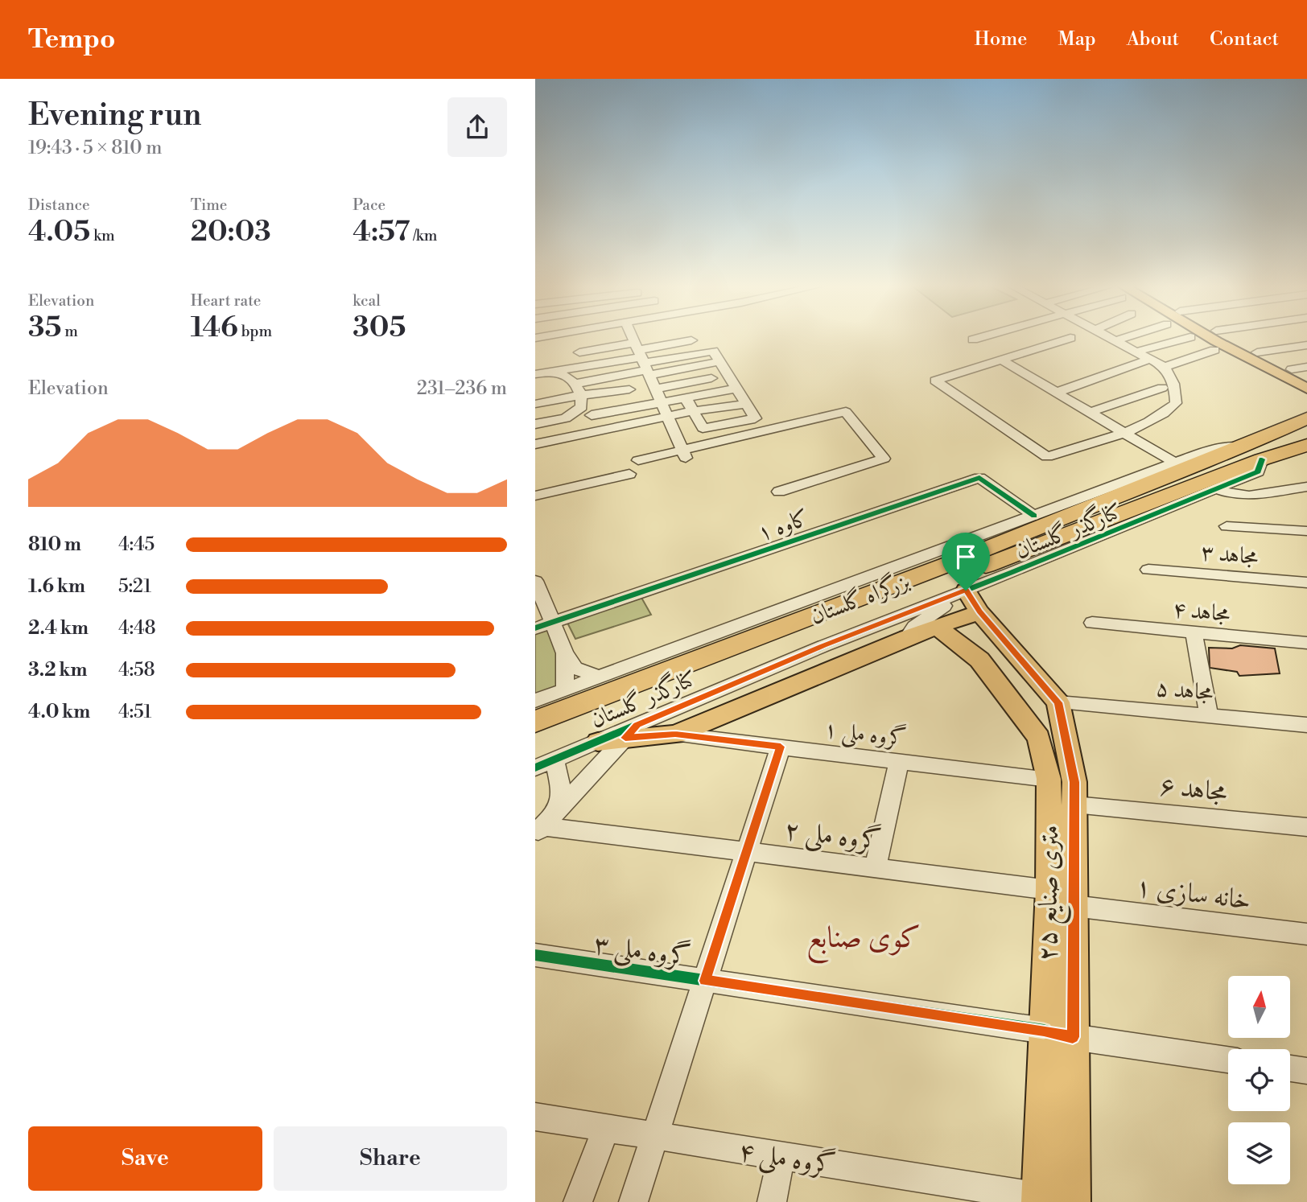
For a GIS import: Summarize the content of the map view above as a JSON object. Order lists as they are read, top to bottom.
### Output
{
  "streets": {
    "highway": ["بزرگراه گلستان"],
    "main road": ["۲۵ متری صنایع"],
    "street": [
      "کاوه ۱",
      "کنارگذر گلستان",
      "مجاهد ۳",
      "مجاهد ۴",
      "۵ مجاهد",
      "گروه ملی ۱",
      "۶ مجاهد",
      "گروه ملی ۲",
      "خانه سازی ۱",
      "گروه ملی ۳",
      "گروه ملی ۴"
    ]
  },
  "crossings": [
    ["کاوه ۱", "کنارگذر گلستان"],
    ["کاوه ۱", "بزرگراه گلستان"],
    ["کنارگذر گلستان", "بزرگراه گلستان"],
    ["کنارگذر گلستان", "۲۵ متری صنایع"],
    ["۵ مجاهد", "۲۵ متری صنایع"],
    ["گروه ملی ۱", "۶ مجاهد"],
    ["گروه ملی ۱", "۲۵ متری صنایع"],
    ["۶ مجاهد", "۲۵ متری صنایع"],
    ["گروه ملی ۲", "۲۵ متری صنایع"],
    ["خانه سازی ۱", "۲۵ متری صنایع"],
    ["۲۵ متری صنایع", "گروه ملی ۳"],
    ["۲۵ متری صنایع", "گروه ملی ۴"]
  ],
  "districts": ["کوی صنابع"],
  "north": "top",
  "page": {
    "header": "Tempo",
    "nav": [
      "Home",
      "Map",
      "About",
      "Contact"
    ],
    "heading": ["Evening run", "19:43 · 5 × 810 m"],
    "stats": [
      ["Distance", "4.05 km"],
      ["Time", "20:03"],
      ["Pace", "4:57 /km"],
      ["Elevation", "35 m"],
      ["Heart rate", "146 bpm"],
      ["kcal", "305"]
    ],
    "chart": ["Elevation", "231–236 m"],
    "list": [
      {
        "name": "810 m",
        "note": "4:45"
      },
      {
        "name": "1.6 km",
        "note": "5:21"
      },
      {
        "name": "2.4 km",
        "note": "4:48"
      },
      {
        "name": "3.2 km",
        "note": "4:58"
      },
      {
        "name": "4.0 km",
        "note": "4:51"
      }
    ],
    "buttons": ["Save", "Share"]
  }
}
